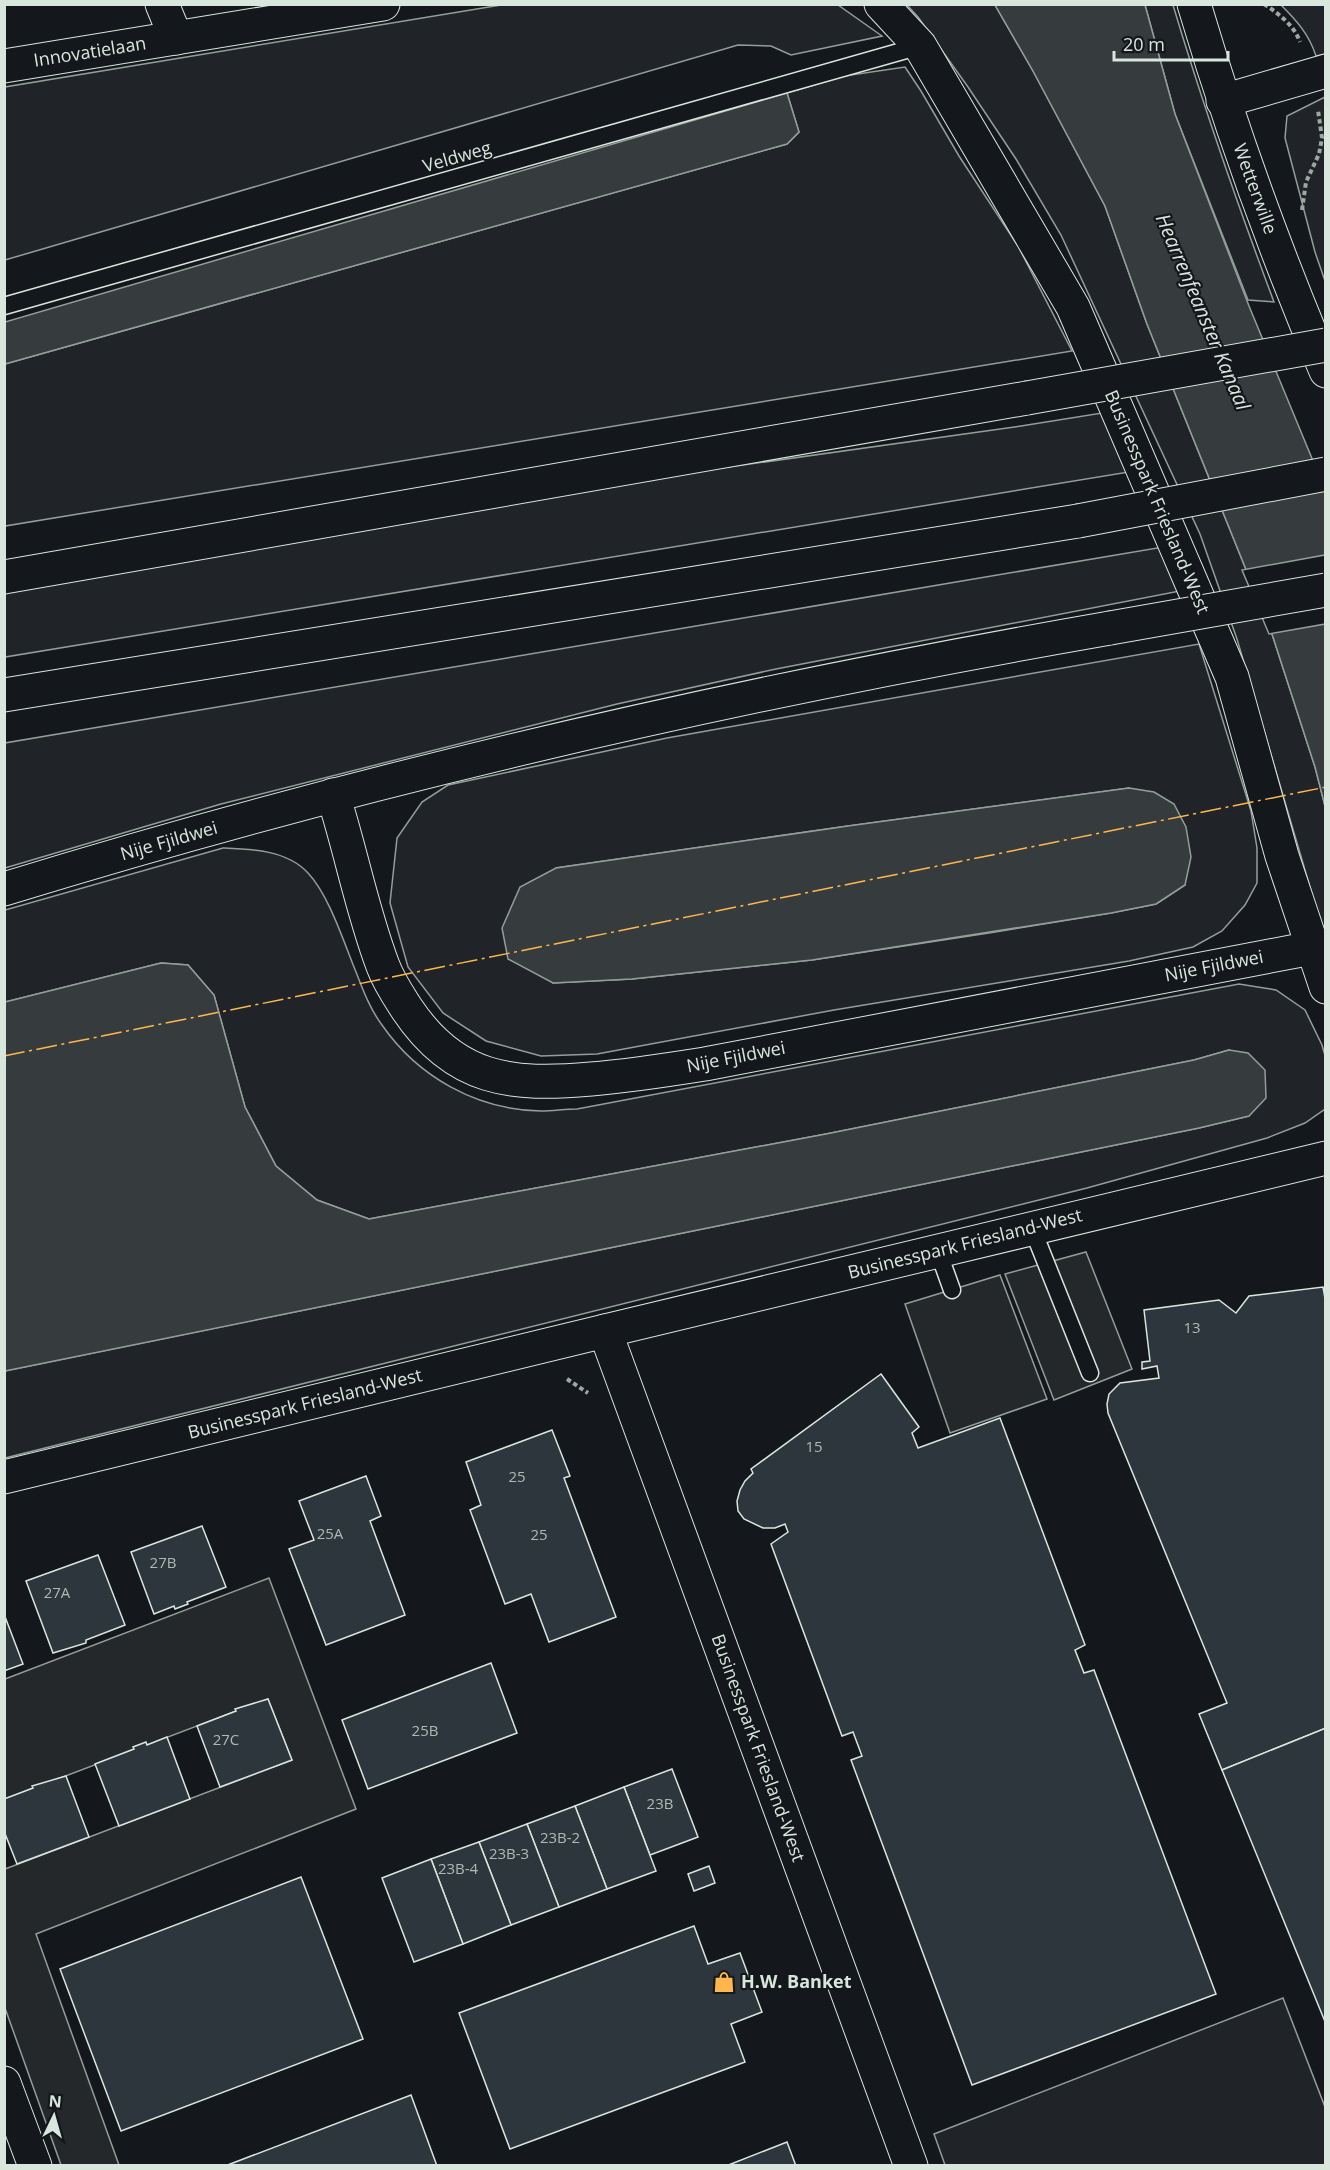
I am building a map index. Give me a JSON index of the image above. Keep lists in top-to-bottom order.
{
  "streets": {
    "main road": [
      "Innovatielaan",
      "Wetterwille",
      "Businesspark Friesland-West",
      "Nije Fjildwei"
    ],
    "lane": ["Veldweg"]
  },
  "crossings": [
    ["Veldweg", "Businesspark Friesland-West"],
    ["Businesspark Friesland-West", "Nije Fjildwei"]
  ],
  "water": ["Hearrenfeanster Kanaal"],
  "places": {
    "shop": ["H.W. Banket"]
  },
  "house_numbers": [
    "13",
    "15",
    "25",
    "25A",
    "25",
    "27B",
    "27A",
    "25B",
    "27C",
    "23B",
    "23B-2",
    "23B-3",
    "23B-4"
  ],
  "scale_bar": "20 m",
  "north": "top"
}
